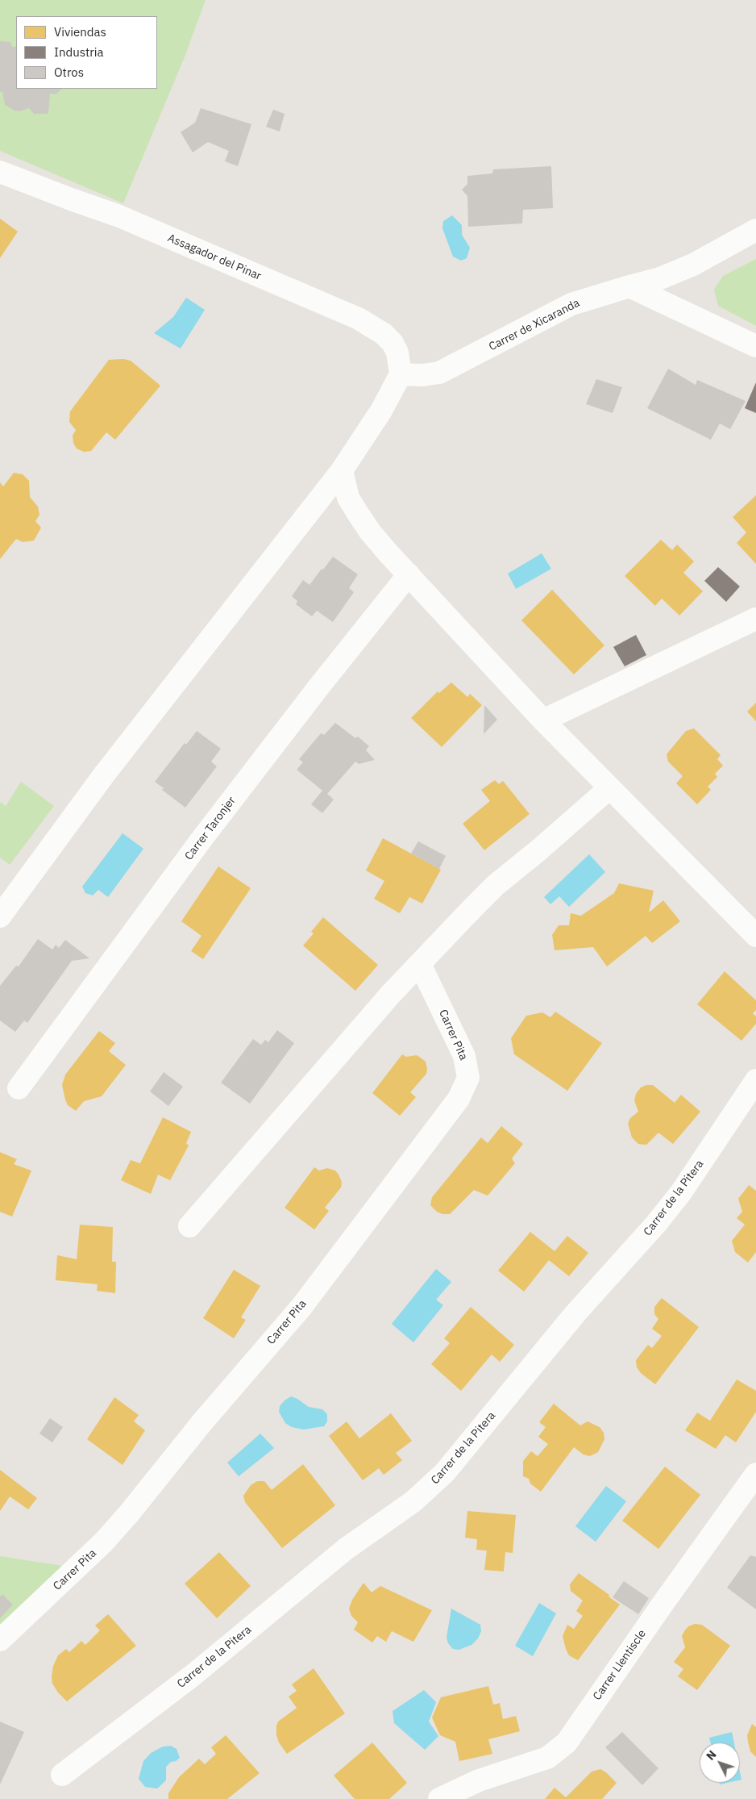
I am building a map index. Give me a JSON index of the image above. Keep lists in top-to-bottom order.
{
  "streets": {
    "street": [
      "Assagador del Pinar",
      "Carrer de Xicaranda",
      "Carrer Taronjer",
      "Carrer Pita",
      "Carrer de la Pitera",
      "Carrer Llentiscle"
    ]
  },
  "crossings": [
    ["Assagador del Pinar", "Carrer de Xicaranda"]
  ],
  "legend": ["Viviendas", "Industria", "Otros"],
  "north": "top left"
}
